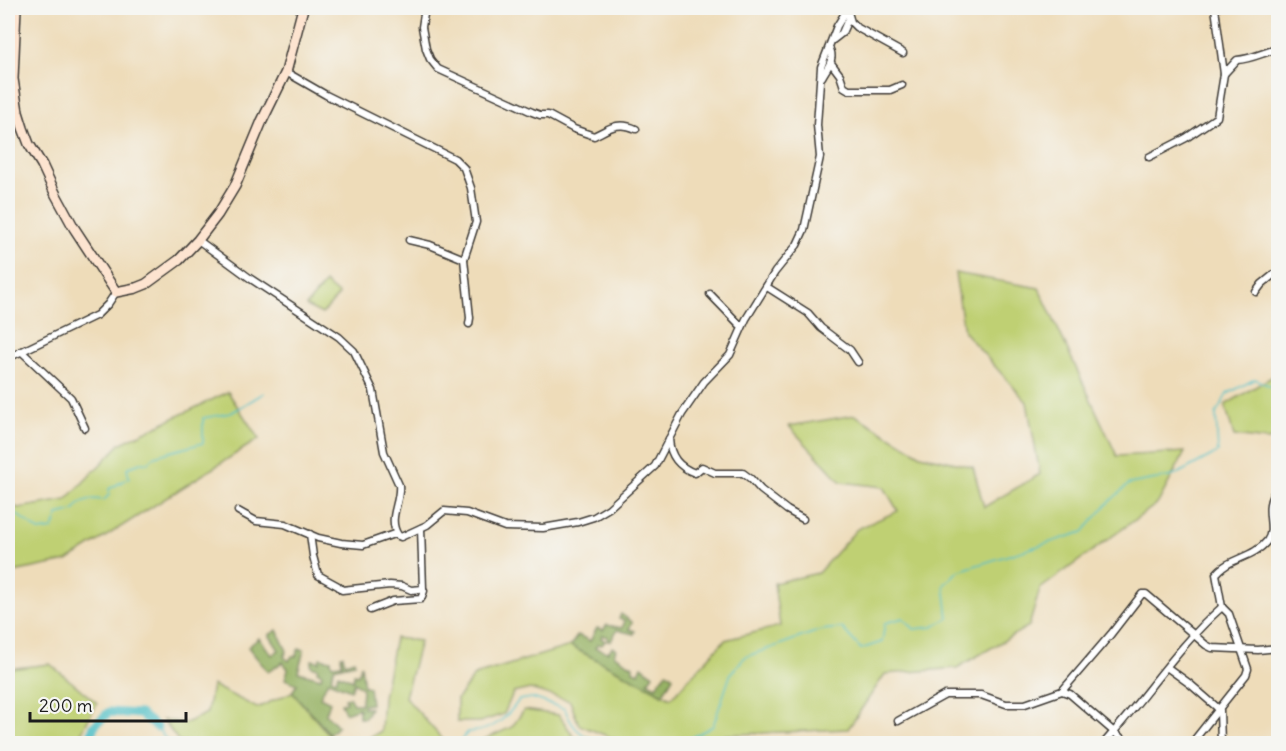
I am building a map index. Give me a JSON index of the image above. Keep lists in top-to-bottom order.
{
  "scale_bar": "200 m"
}
